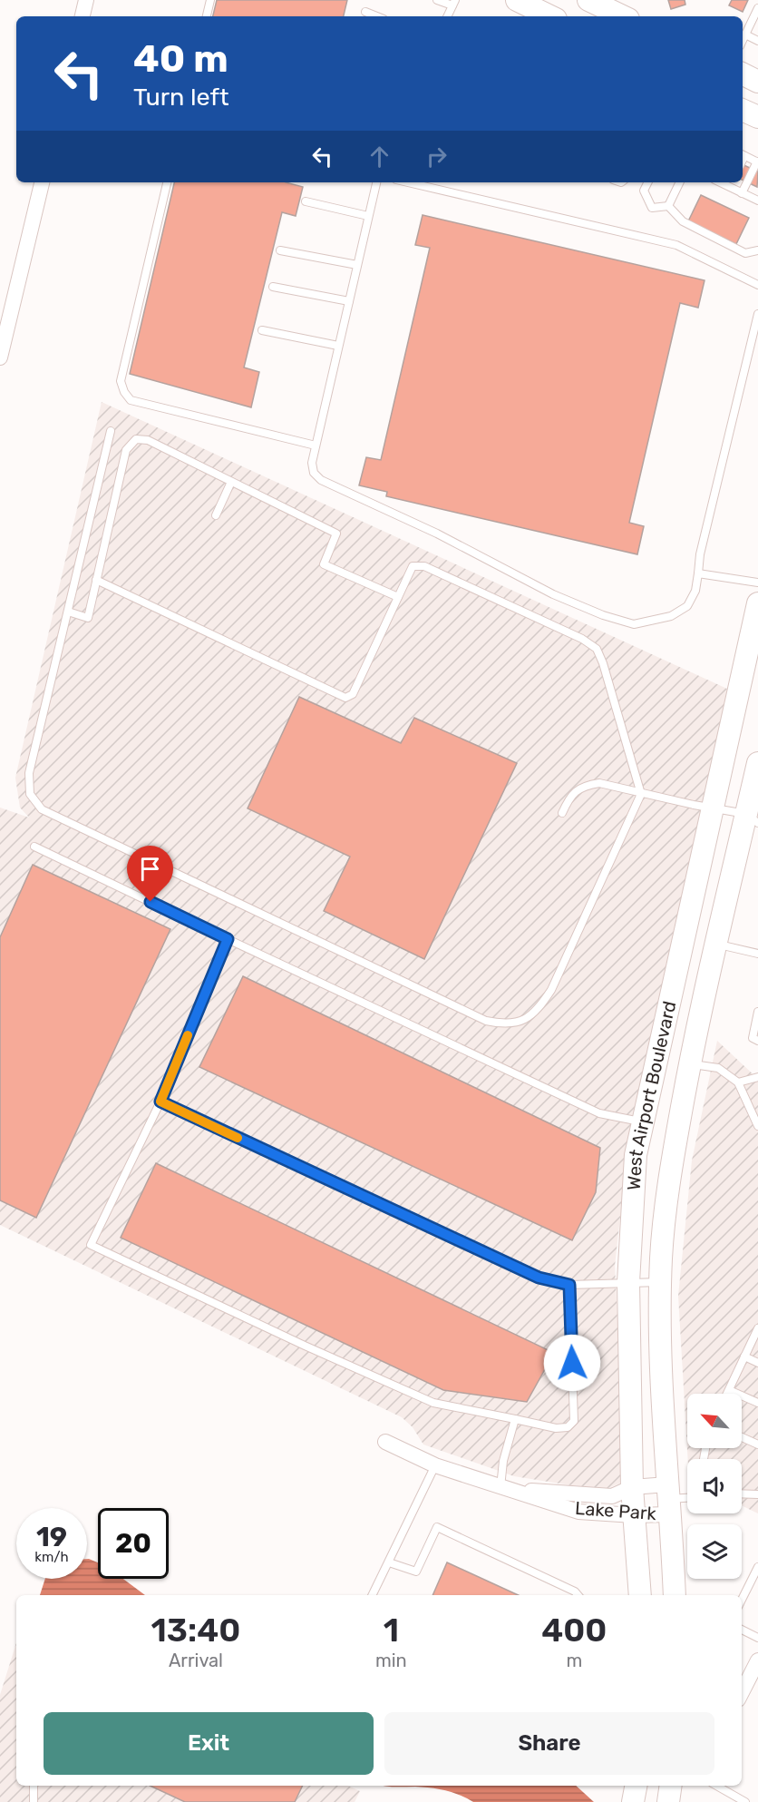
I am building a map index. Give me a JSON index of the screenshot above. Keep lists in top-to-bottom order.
{
  "streets": {
    "main road": ["West Airport Boulevard"],
    "street": ["Lake Park"]
  },
  "crossings": [
    ["West Airport Boulevard", "Lake Park"]
  ],
  "north": "top left",
  "page": {
    "turn": ["40 m", "Turn left"],
    "speed": "19 km/h",
    "limit": "20",
    "eta": [
      "13:40",
      "Arrival",
      "1",
      "min",
      "400",
      "m"
    ],
    "buttons": ["Exit", "Share"]
  }
}
